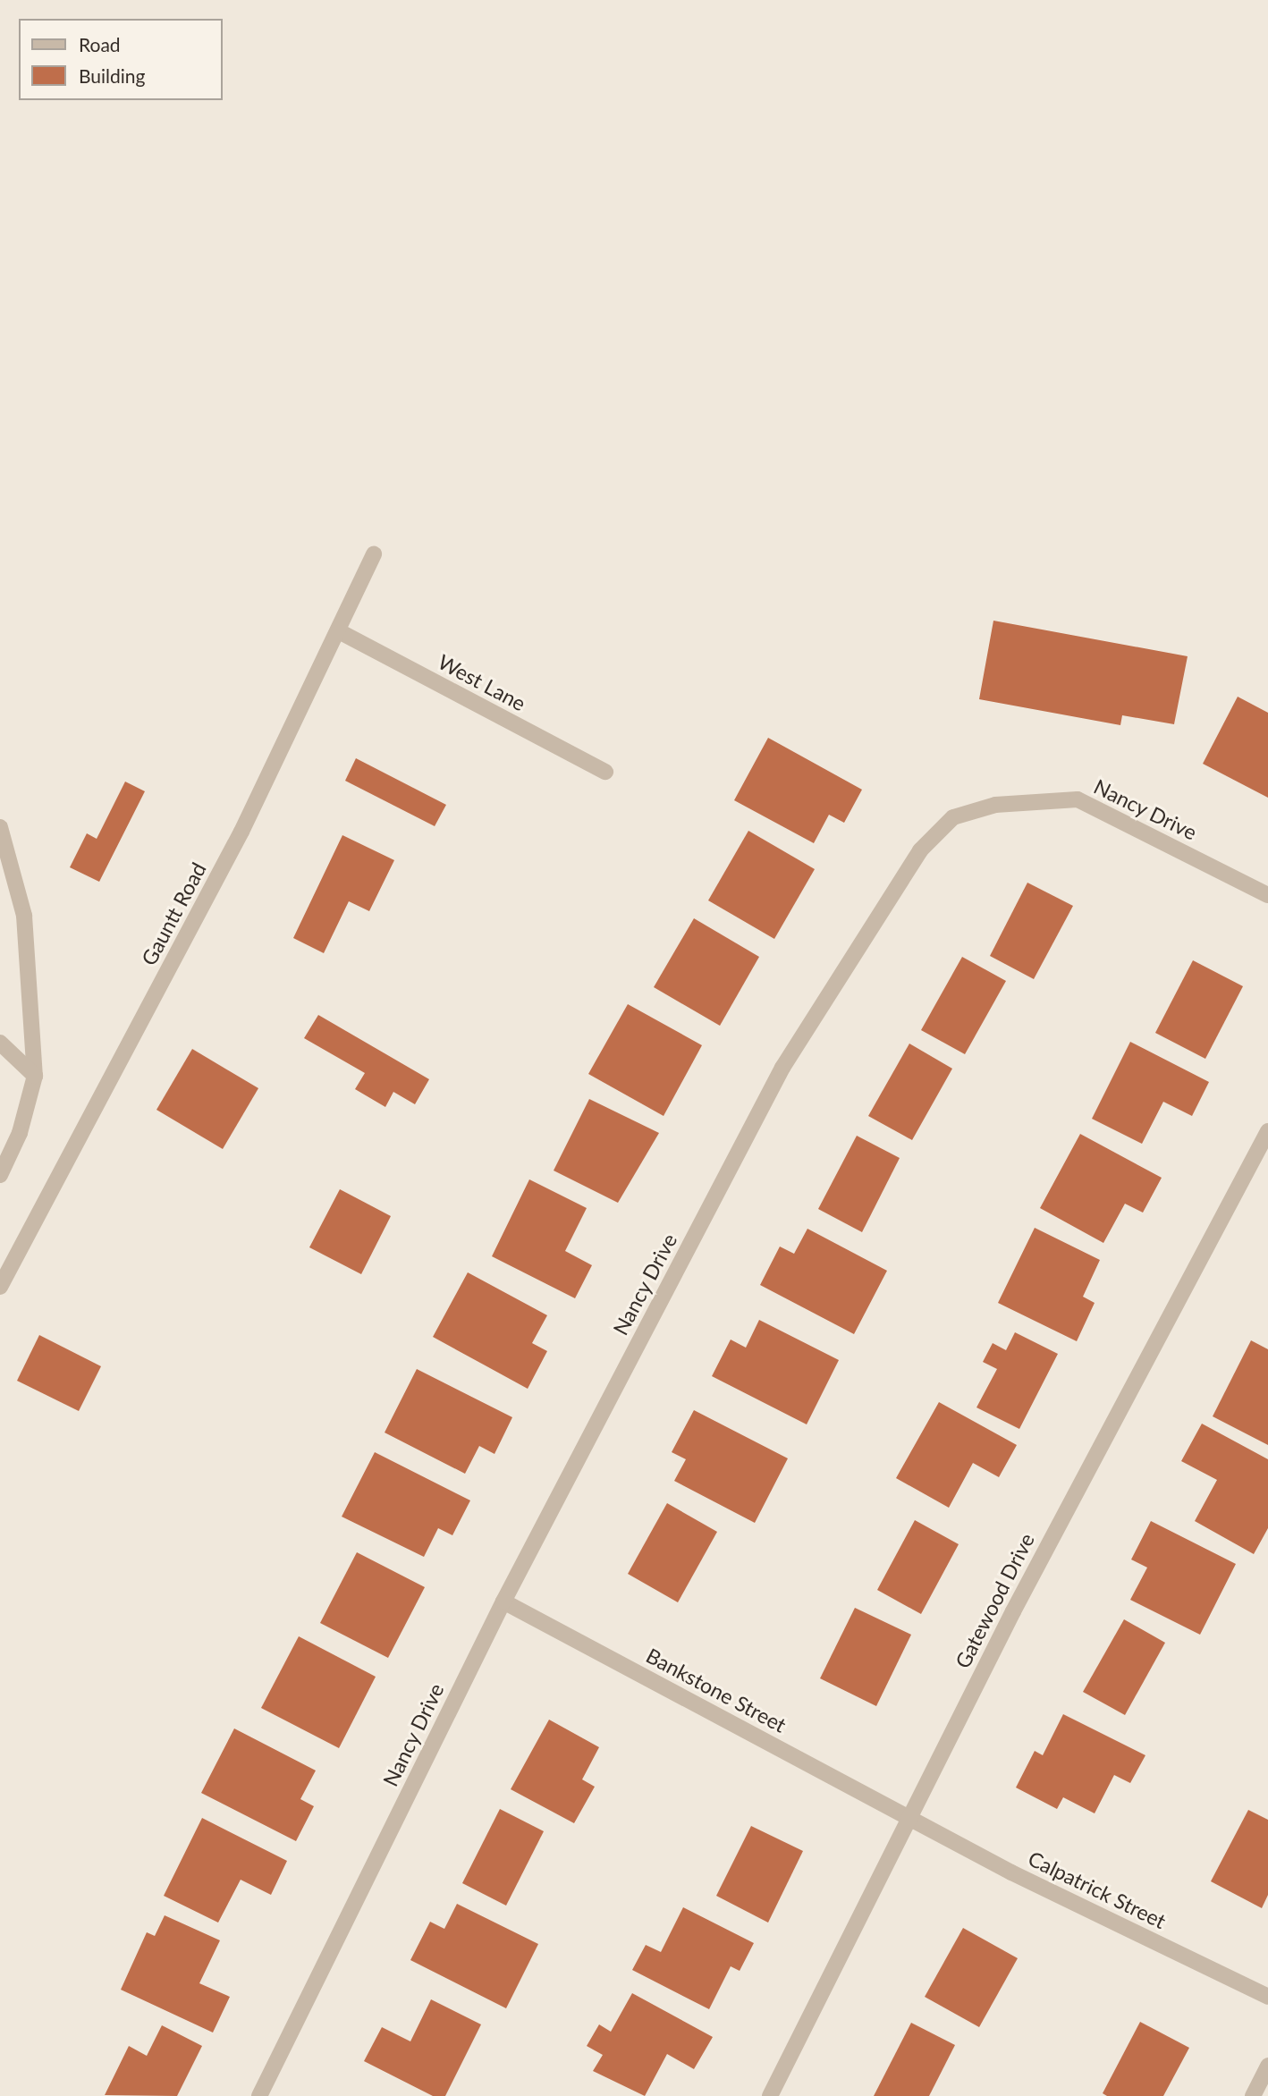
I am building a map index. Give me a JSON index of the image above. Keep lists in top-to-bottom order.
{
  "streets": {
    "street": [
      "West Lane",
      "Nancy Drive",
      "Gauntt Road",
      "Gatewood Drive",
      "Bankstone Street",
      "Calpatrick Street"
    ]
  },
  "crossings": [
    ["West Lane", "Gauntt Road"],
    ["Nancy Drive", "Bankstone Street"],
    ["Gatewood Drive", "Bankstone Street"],
    ["Gatewood Drive", "Calpatrick Street"],
    ["Bankstone Street", "Calpatrick Street"]
  ],
  "legend": ["Road", "Building"]
}
